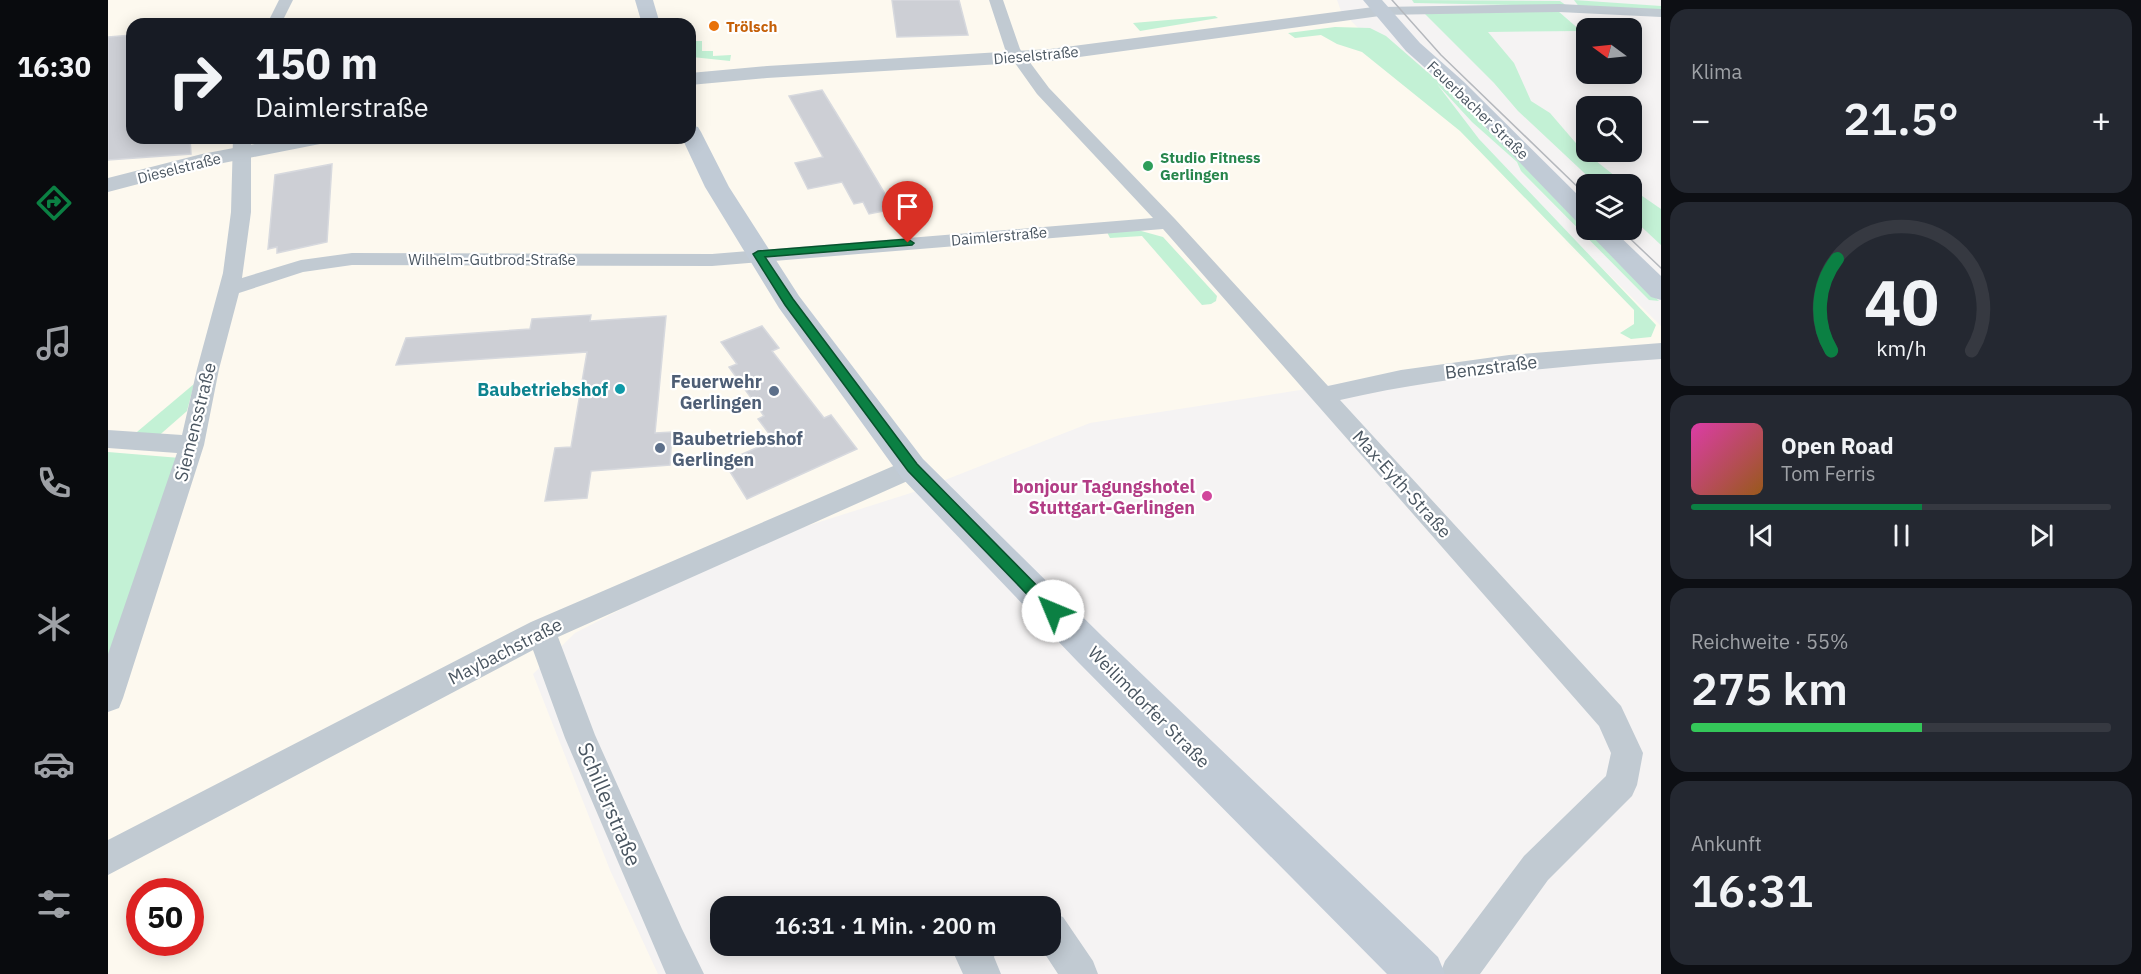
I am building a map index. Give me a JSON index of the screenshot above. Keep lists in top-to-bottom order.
{
  "streets": {
    "main road": ["Feuerbacher Straße", "Weilimdorfer Straße"],
    "street": [
      "Dieselstraße",
      "Daimlerstraße",
      "Wilhelm-Gutbrod-Straße",
      "Benzstraße",
      "Siemensstraße",
      "Max-Eyth-Straße",
      "Maybachstraße",
      "Schillerstraße"
    ]
  },
  "crossings": [
    ["Dieselstraße", "Feuerbacher Straße"],
    ["Dieselstraße", "Siemensstraße"],
    ["Dieselstraße", "Max-Eyth-Straße"],
    ["Daimlerstraße", "Wilhelm-Gutbrod-Straße"],
    ["Daimlerstraße", "Max-Eyth-Straße"],
    ["Daimlerstraße", "Weilimdorfer Straße"],
    ["Wilhelm-Gutbrod-Straße", "Siemensstraße"],
    ["Wilhelm-Gutbrod-Straße", "Weilimdorfer Straße"],
    ["Benzstraße", "Max-Eyth-Straße"],
    ["Maybachstraße", "Weilimdorfer Straße"],
    ["Maybachstraße", "Schillerstraße"]
  ],
  "places": [
    "Trölsch",
    "Studio Fitness Gerlingen",
    "Baubetriebshof",
    "Feuerwehr Gerlingen",
    "Baubetriebshof Gerlingen",
    "bonjour Tagungshotel Stuttgart-Gerlingen"
  ],
  "north": "left",
  "page": {
    "tabs": "16:30",
    "tile": [
      "Klima",
      ["Reichweite · 55%", "275 km"],
      ["Ankunft", "16:31"]
    ],
    "turn": ["150 m", "Daimlerstraße"],
    "heat": ["−", "21.5°", "+"],
    "song": ["Open Road", "Tom Ferris"],
    "limit": "50",
    "trip": "16:31 · 1 Min. · 200 m",
    "gauge": ["40", "km/h"]
  }
}
